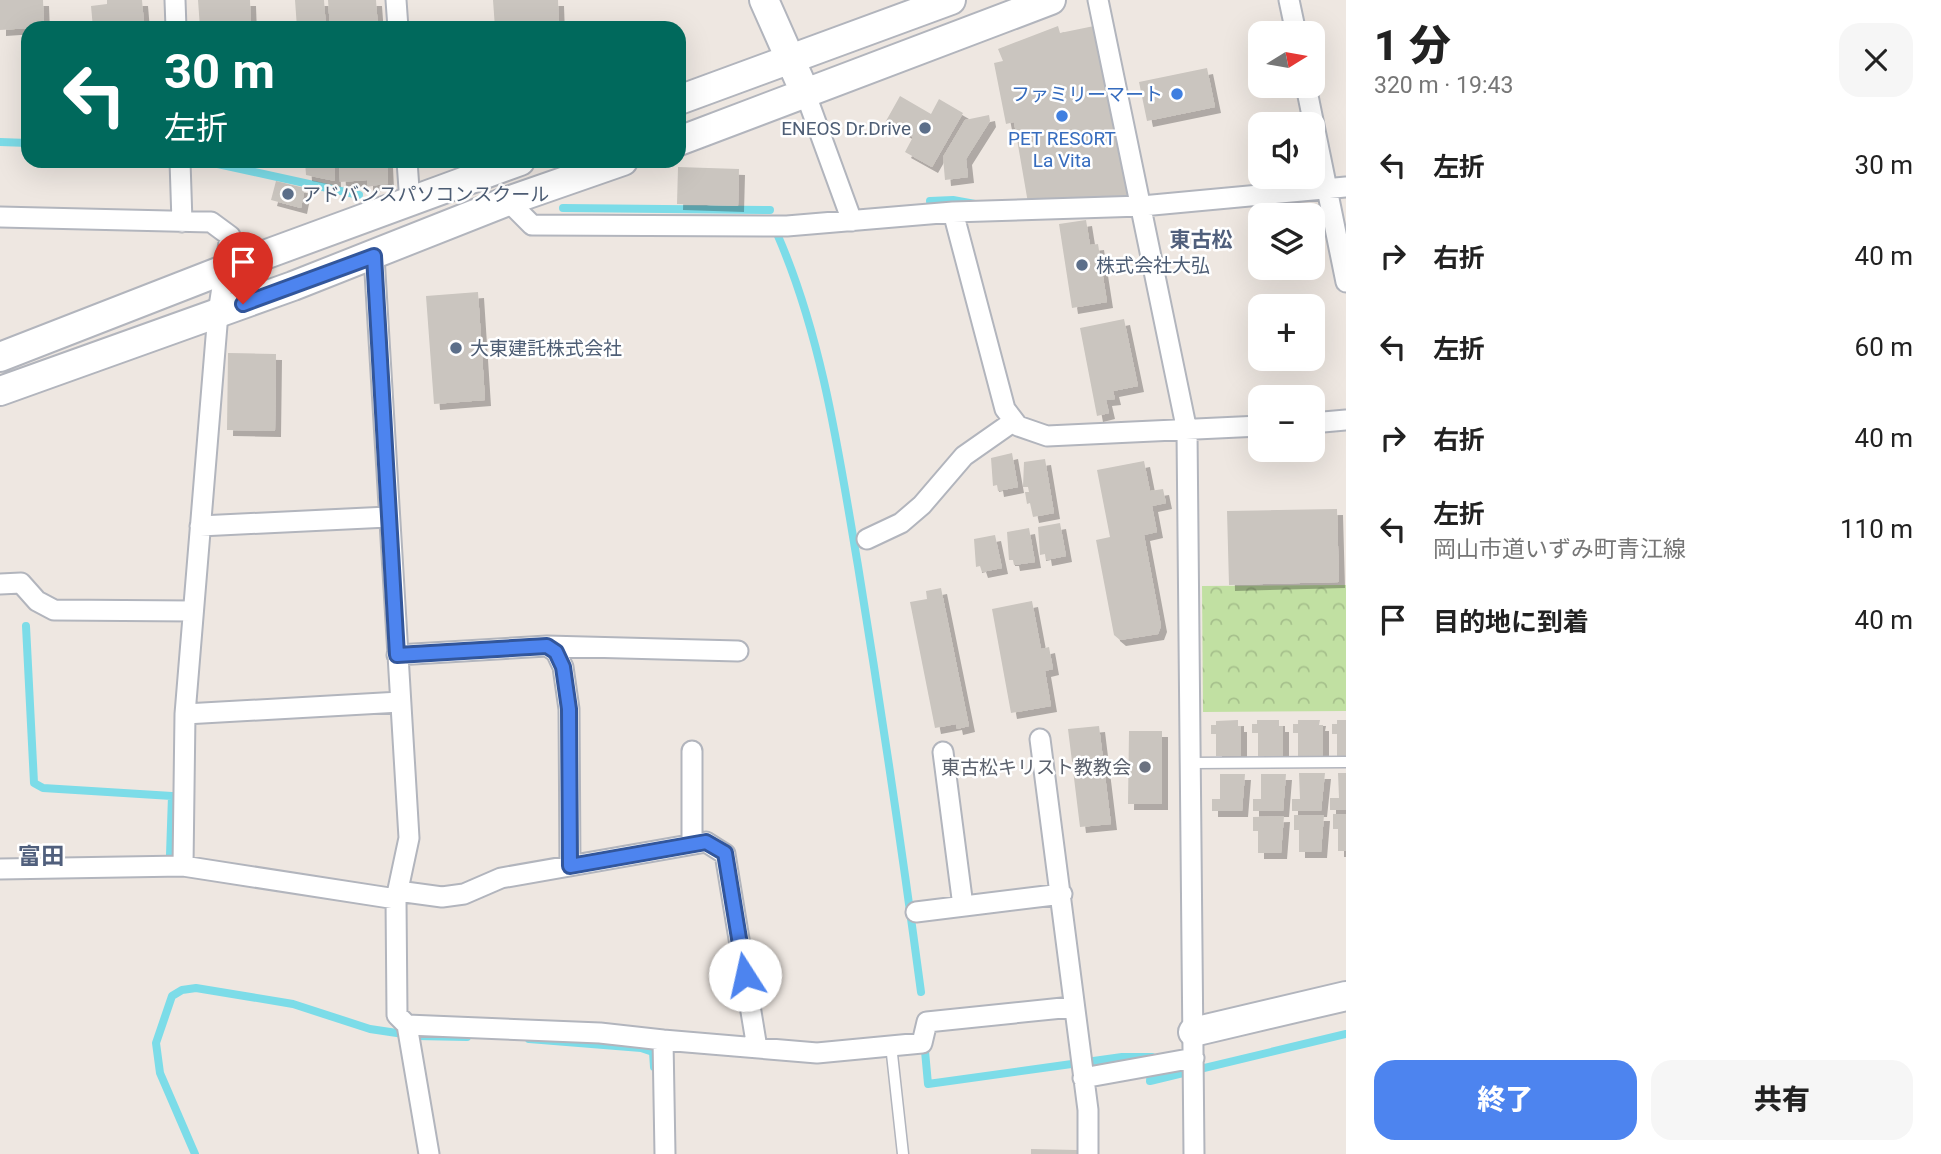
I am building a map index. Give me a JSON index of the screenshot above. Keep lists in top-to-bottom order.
{
  "districts": ["東古松", "富田"],
  "places": [
    "ファミリーマート",
    "PET RESORT La Vita",
    "ENEOS Dr.Drive",
    "アドバンスパソコンスクール",
    "株式会社大弘",
    "大東建託株式会社",
    "東古松キリスト教教会"
  ],
  "north": "right",
  "page": {
    "heading": ["1 分", "320 m · 19:43"],
    "map_buttons": ["+", "−"],
    "turn": ["30 m", "左折"],
    "list": [
      {
        "name": "左折",
        "value": "30 m"
      },
      {
        "name": "右折",
        "value": "40 m"
      },
      {
        "name": "左折",
        "value": "60 m"
      },
      {
        "name": "右折",
        "value": "40 m"
      },
      {
        "name": "左折",
        "note": "岡山市道いずみ町青江線",
        "value": "110 m"
      },
      {
        "name": "目的地に到着",
        "value": "40 m"
      }
    ],
    "buttons": ["終了", "共有"]
  }
}
